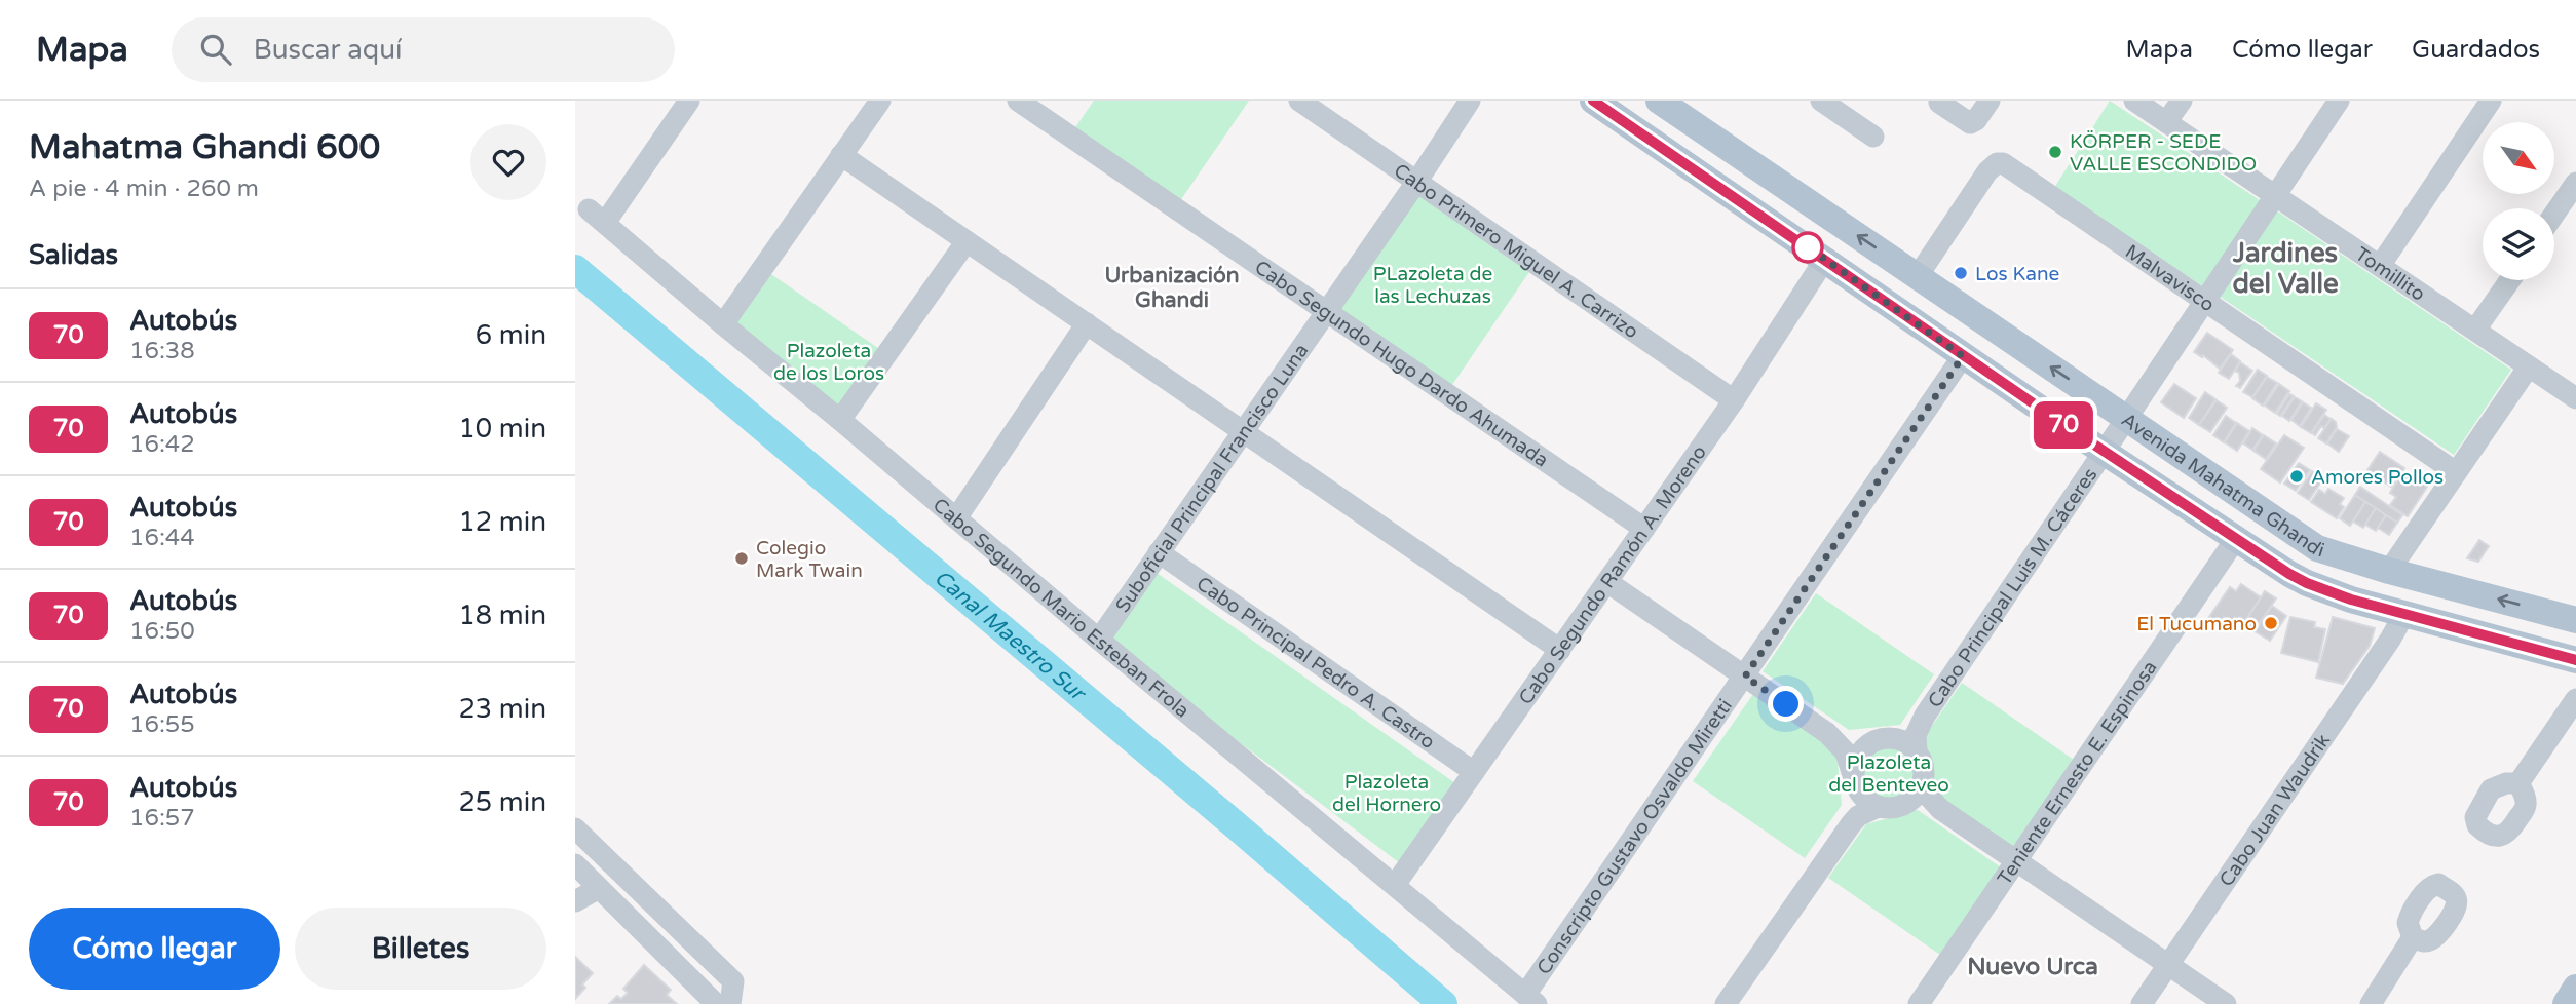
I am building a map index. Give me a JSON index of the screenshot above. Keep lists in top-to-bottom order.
{
  "streets": {
    "main road": ["Avenida Mahatma Ghandi"],
    "street": [
      "Cabo Primero Miguel A. Carrizo",
      "Tomillito",
      "Malvavisco",
      "Cabo Segundo Hugo Dardo Ahumada",
      "Suboficial Principal Francisco Luna",
      "Cabo Segundo Ramón A. Moreno",
      "Cabo Principal Luis M. Cáceres",
      "Cabo Segundo Mario Esteban Frola",
      "Cabo Principal Pedro A. Castro",
      "Teniente Ernesto E. Espinosa",
      "Cabo Juan Waudrik",
      "Conscripto Gustavo Osvaldo Miretti"
    ]
  },
  "crossings": [
    ["Cabo Primero Miguel A. Carrizo", "Suboficial Principal Francisco Luna"],
    ["Cabo Primero Miguel A. Carrizo", "Cabo Segundo Ramón A. Moreno"],
    ["Tomillito", "Cabo Principal Luis M. Cáceres"],
    ["Malvavisco", "Avenida Mahatma Ghandi"],
    ["Malvavisco", "Cabo Principal Luis M. Cáceres"],
    ["Cabo Segundo Hugo Dardo Ahumada", "Suboficial Principal Francisco Luna"],
    ["Cabo Segundo Hugo Dardo Ahumada", "Cabo Segundo Ramón A. Moreno"],
    ["Suboficial Principal Francisco Luna", "Cabo Segundo Mario Esteban Frola"],
    ["Suboficial Principal Francisco Luna", "Cabo Principal Pedro A. Castro"],
    ["Avenida Mahatma Ghandi", "Cabo Segundo Ramón A. Moreno"],
    ["Avenida Mahatma Ghandi", "Cabo Principal Luis M. Cáceres"],
    ["Avenida Mahatma Ghandi", "Teniente Ernesto E. Espinosa"],
    ["Avenida Mahatma Ghandi", "Cabo Juan Waudrik"],
    ["Avenida Mahatma Ghandi", "Conscripto Gustavo Osvaldo Miretti"],
    ["Cabo Segundo Ramón A. Moreno", "Cabo Segundo Mario Esteban Frola"],
    ["Cabo Segundo Ramón A. Moreno", "Cabo Principal Pedro A. Castro"],
    ["Cabo Segundo Mario Esteban Frola", "Conscripto Gustavo Osvaldo Miretti"]
  ],
  "districts": ["Jardines del Valle", "Urbanización Ghandi", "Nuevo Urca"],
  "water": ["Canal Maestro Sur"],
  "parks": [
    "PLazoleta de las Lechuzas",
    "Plazoleta de los Loros",
    "Plazoleta del Benteveo",
    "Plazoleta del Hornero"
  ],
  "places": [
    "KÖRPER - SEDE VALLE ESCONDIDO",
    "Los Kane",
    "Amores Pollos",
    "Colegio Mark Twain",
    "El Tucumano"
  ],
  "lines": ["bus line 70"],
  "north": "bottom right",
  "page": {
    "header": "Mapa",
    "search": "Buscar aquí",
    "nav": ["Mapa", "Cómo llegar", "Guardados"],
    "heading": [
      ["Mahatma Ghandi 600", "A pie · 4 min · 260 m"],
      "Salidas"
    ],
    "on_map": "70",
    "list": [
      {
        "mark": "70",
        "name": "Autobús",
        "note": "16:38",
        "value": "6 min"
      },
      {
        "mark": "70",
        "name": "Autobús",
        "note": "16:42",
        "value": "10 min"
      },
      {
        "mark": "70",
        "name": "Autobús",
        "note": "16:44",
        "value": "12 min"
      },
      {
        "mark": "70",
        "name": "Autobús",
        "note": "16:50",
        "value": "18 min"
      },
      {
        "mark": "70",
        "name": "Autobús",
        "note": "16:55",
        "value": "23 min"
      },
      {
        "mark": "70",
        "name": "Autobús",
        "note": "16:57",
        "value": "25 min"
      }
    ],
    "buttons": ["Cómo llegar", "Billetes"]
  }
}
